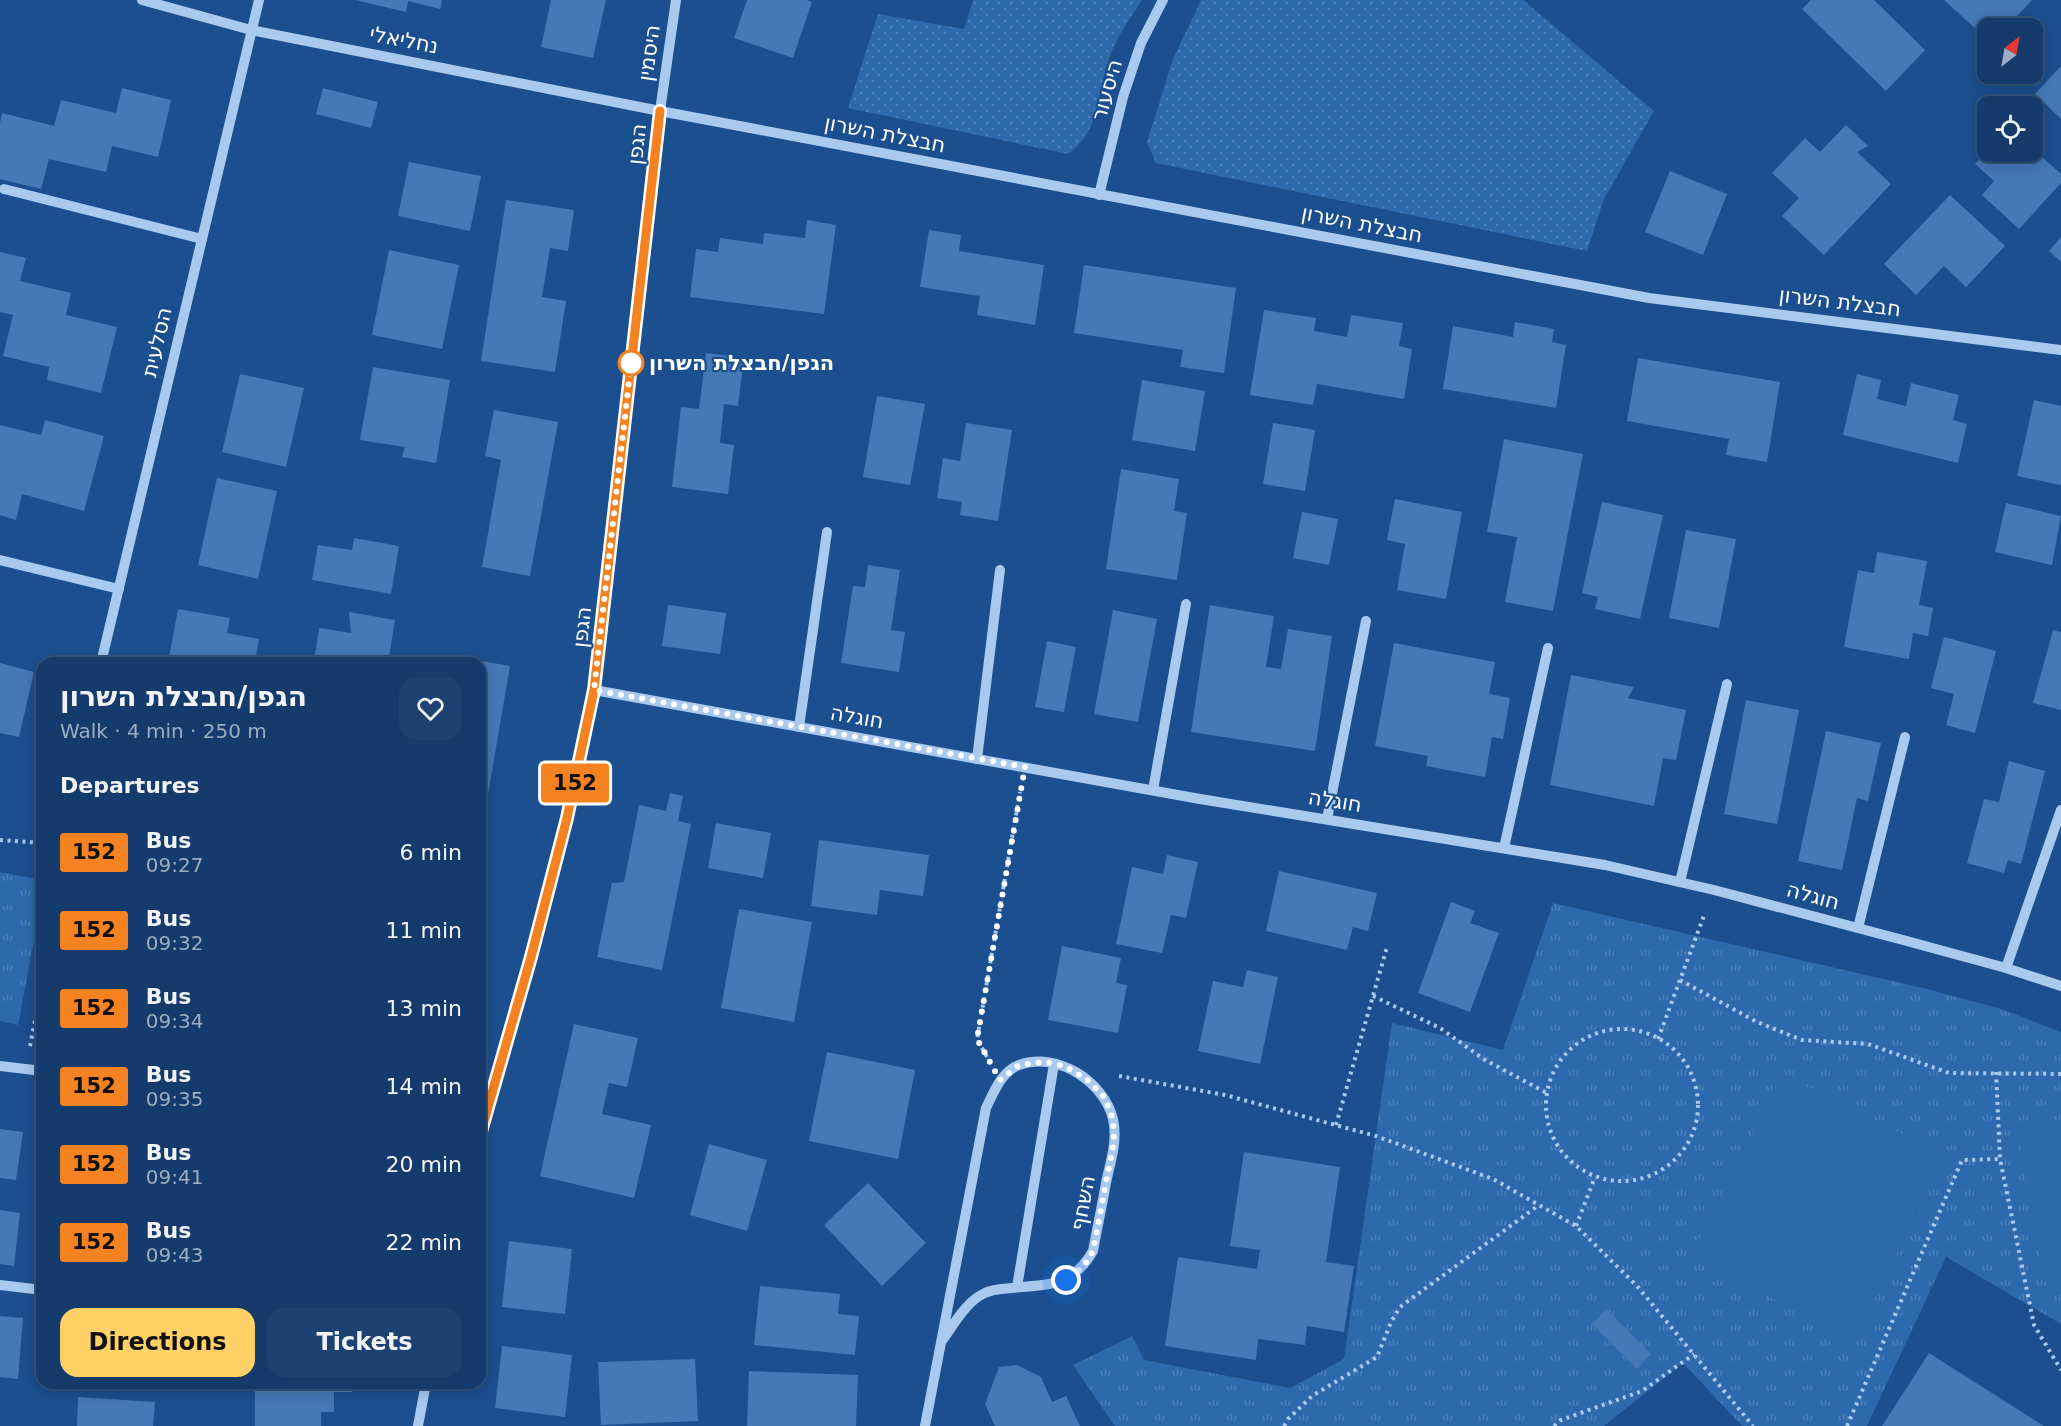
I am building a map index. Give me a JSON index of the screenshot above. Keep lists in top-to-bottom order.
{
  "streets": {
    "street": [
      "נחליאלי",
      "היסמין",
      "היסעור",
      "חבצלת השרון",
      "הגפן",
      "הסלעית",
      "חוגלה",
      "השחף"
    ]
  },
  "crossings": [
    ["נחליאלי", "היסמין"],
    ["נחליאלי", "חבצלת השרון"],
    ["נחליאלי", "הגפן"],
    ["נחליאלי", "הסלעית"],
    ["היסמין", "חבצלת השרון"],
    ["היסמין", "הגפן"],
    ["היסעור", "חבצלת השרון"],
    ["חבצלת השרון", "הגפן"],
    ["הגפן", "חוגלה"]
  ],
  "places": ["הגפן/חבצלת השרון"],
  "lines": ["bus line 152"],
  "north": "top right",
  "page": {
    "on_map": "152",
    "heading": [
      ["הגפן/חבצלת השרון", "Walk · 4 min · 250 m"],
      "Departures"
    ],
    "list": [
      {
        "mark": "152",
        "name": "Bus",
        "note": "09:27",
        "value": "6 min"
      },
      {
        "mark": "152",
        "name": "Bus",
        "note": "09:32",
        "value": "11 min"
      },
      {
        "mark": "152",
        "name": "Bus",
        "note": "09:34",
        "value": "13 min"
      },
      {
        "mark": "152",
        "name": "Bus",
        "note": "09:35",
        "value": "14 min"
      },
      {
        "mark": "152",
        "name": "Bus",
        "note": "09:41",
        "value": "20 min"
      },
      {
        "mark": "152",
        "name": "Bus",
        "note": "09:43",
        "value": "22 min"
      }
    ],
    "buttons": ["Directions", "Tickets"]
  }
}
